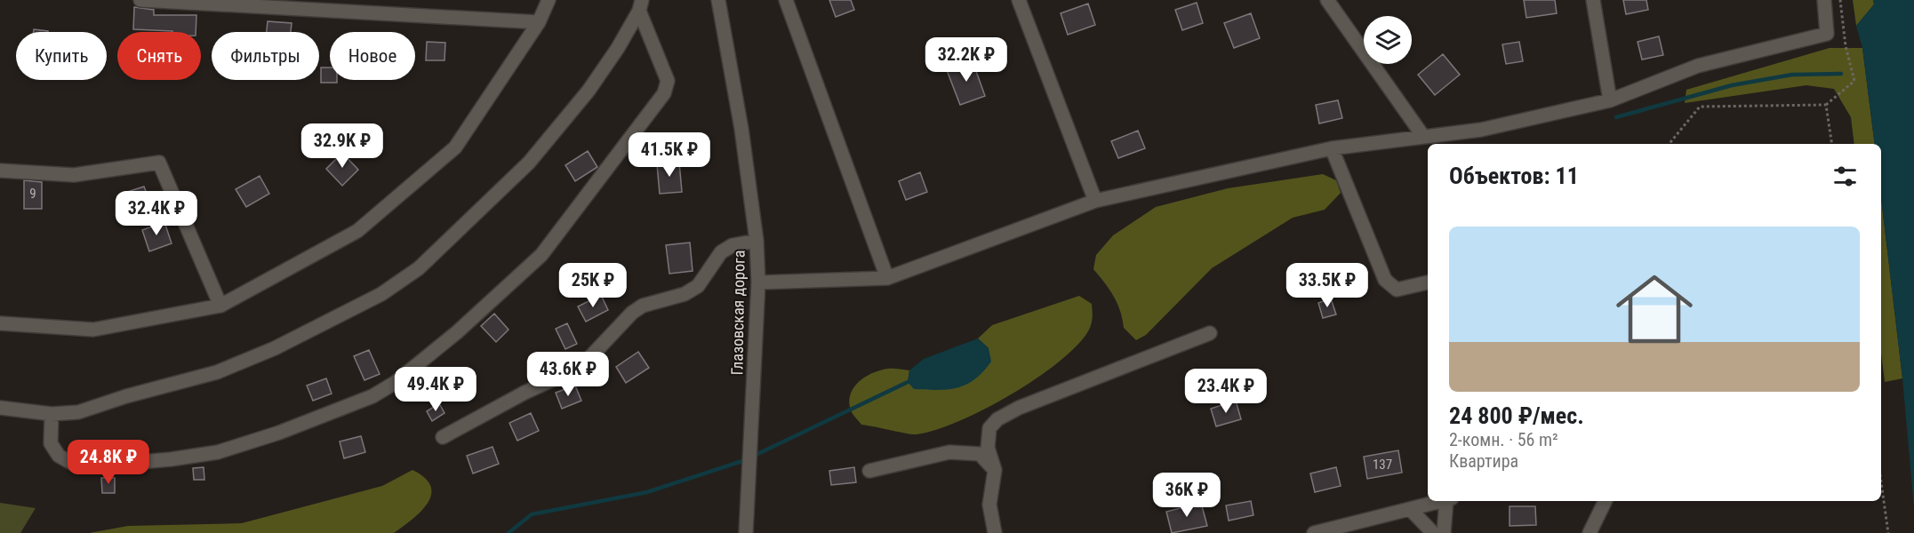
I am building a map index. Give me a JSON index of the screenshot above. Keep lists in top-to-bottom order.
{
  "streets": {
    "street": ["Глазовская дорога"]
  },
  "house_numbers": ["9", "137"],
  "page": {
    "chip": [
      "Купить",
      "Снять",
      "Фильтры",
      "Новое"
    ],
    "price": [
      "32.2K ₽",
      "32.9K ₽",
      "41.5K ₽",
      "32.4K ₽",
      "25K ₽",
      "33.5K ₽",
      "43.6K ₽",
      "49.4K ₽",
      "23.4K ₽",
      "24.8K ₽",
      "36K ₽"
    ],
    "heading": "Объектов: 11",
    "list": [
      {
        "name": "24 800 ₽/мес.",
        "note": "2-комн. · 56 m² · Квартира"
      }
    ]
  }
}
